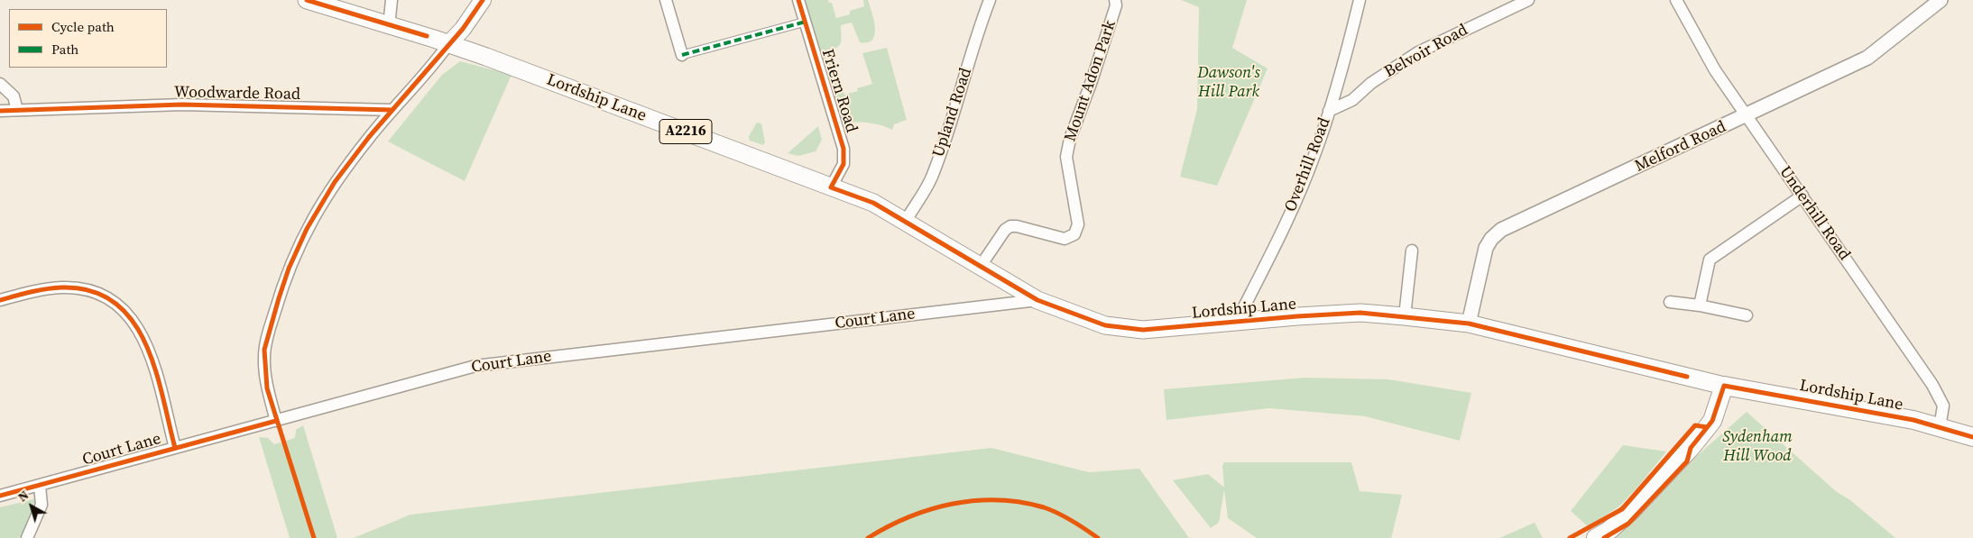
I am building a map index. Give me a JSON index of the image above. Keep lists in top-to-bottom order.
{
  "streets": {
    "highway": ["Lordship Lane"],
    "main road": ["A2216"],
    "street": [
      "Belvoir Road",
      "Mount Adon Park",
      "Friern Road",
      "Woodwarde Road",
      "Upland Road",
      "Melford Road",
      "Overhill Road",
      "Underhill Road",
      "Court Lane"
    ]
  },
  "crossings": [
    ["Belvoir Road", "Overhill Road"],
    ["Mount Adon Park", "Lordship Lane"],
    ["Friern Road", "Lordship Lane"],
    ["Lordship Lane", "Upland Road"],
    ["Lordship Lane", "Melford Road"],
    ["Lordship Lane", "Overhill Road"],
    ["Lordship Lane", "Underhill Road"],
    ["Lordship Lane", "Court Lane"],
    ["Melford Road", "Underhill Road"]
  ],
  "parks": ["Dawson's Hill Park", "Sydenham Hill Wood"],
  "legend": ["Cycle path", "Path"],
  "north": "top left"
}
